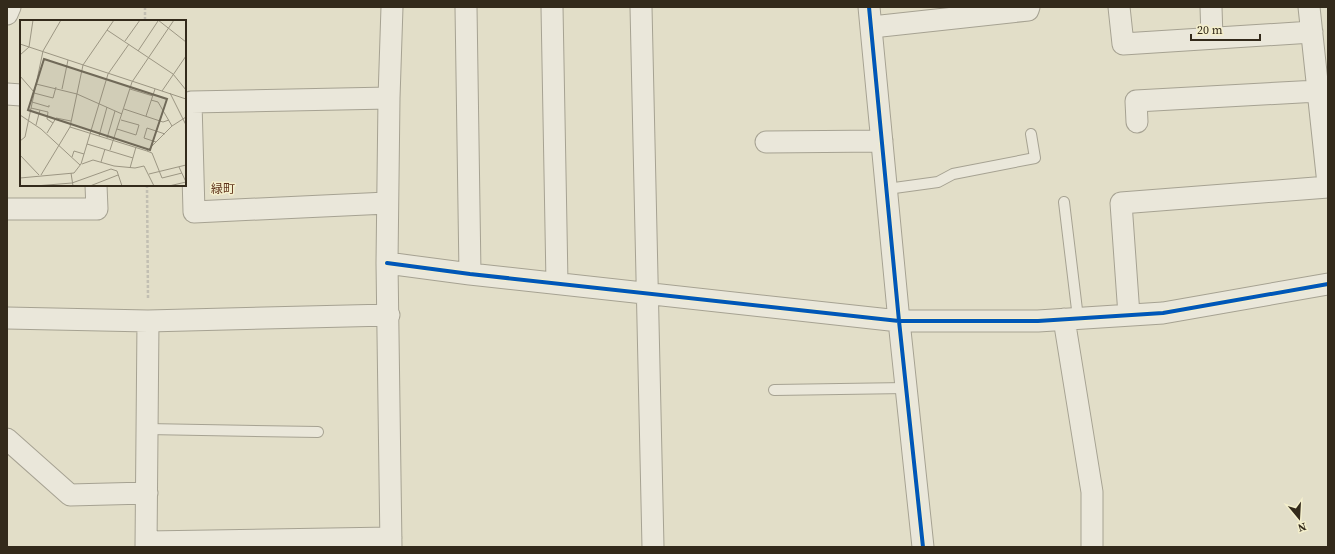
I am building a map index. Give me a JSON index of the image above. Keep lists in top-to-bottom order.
{
  "districts": ["緑町"],
  "scale_bar": "20 m",
  "north": "bottom"
}
